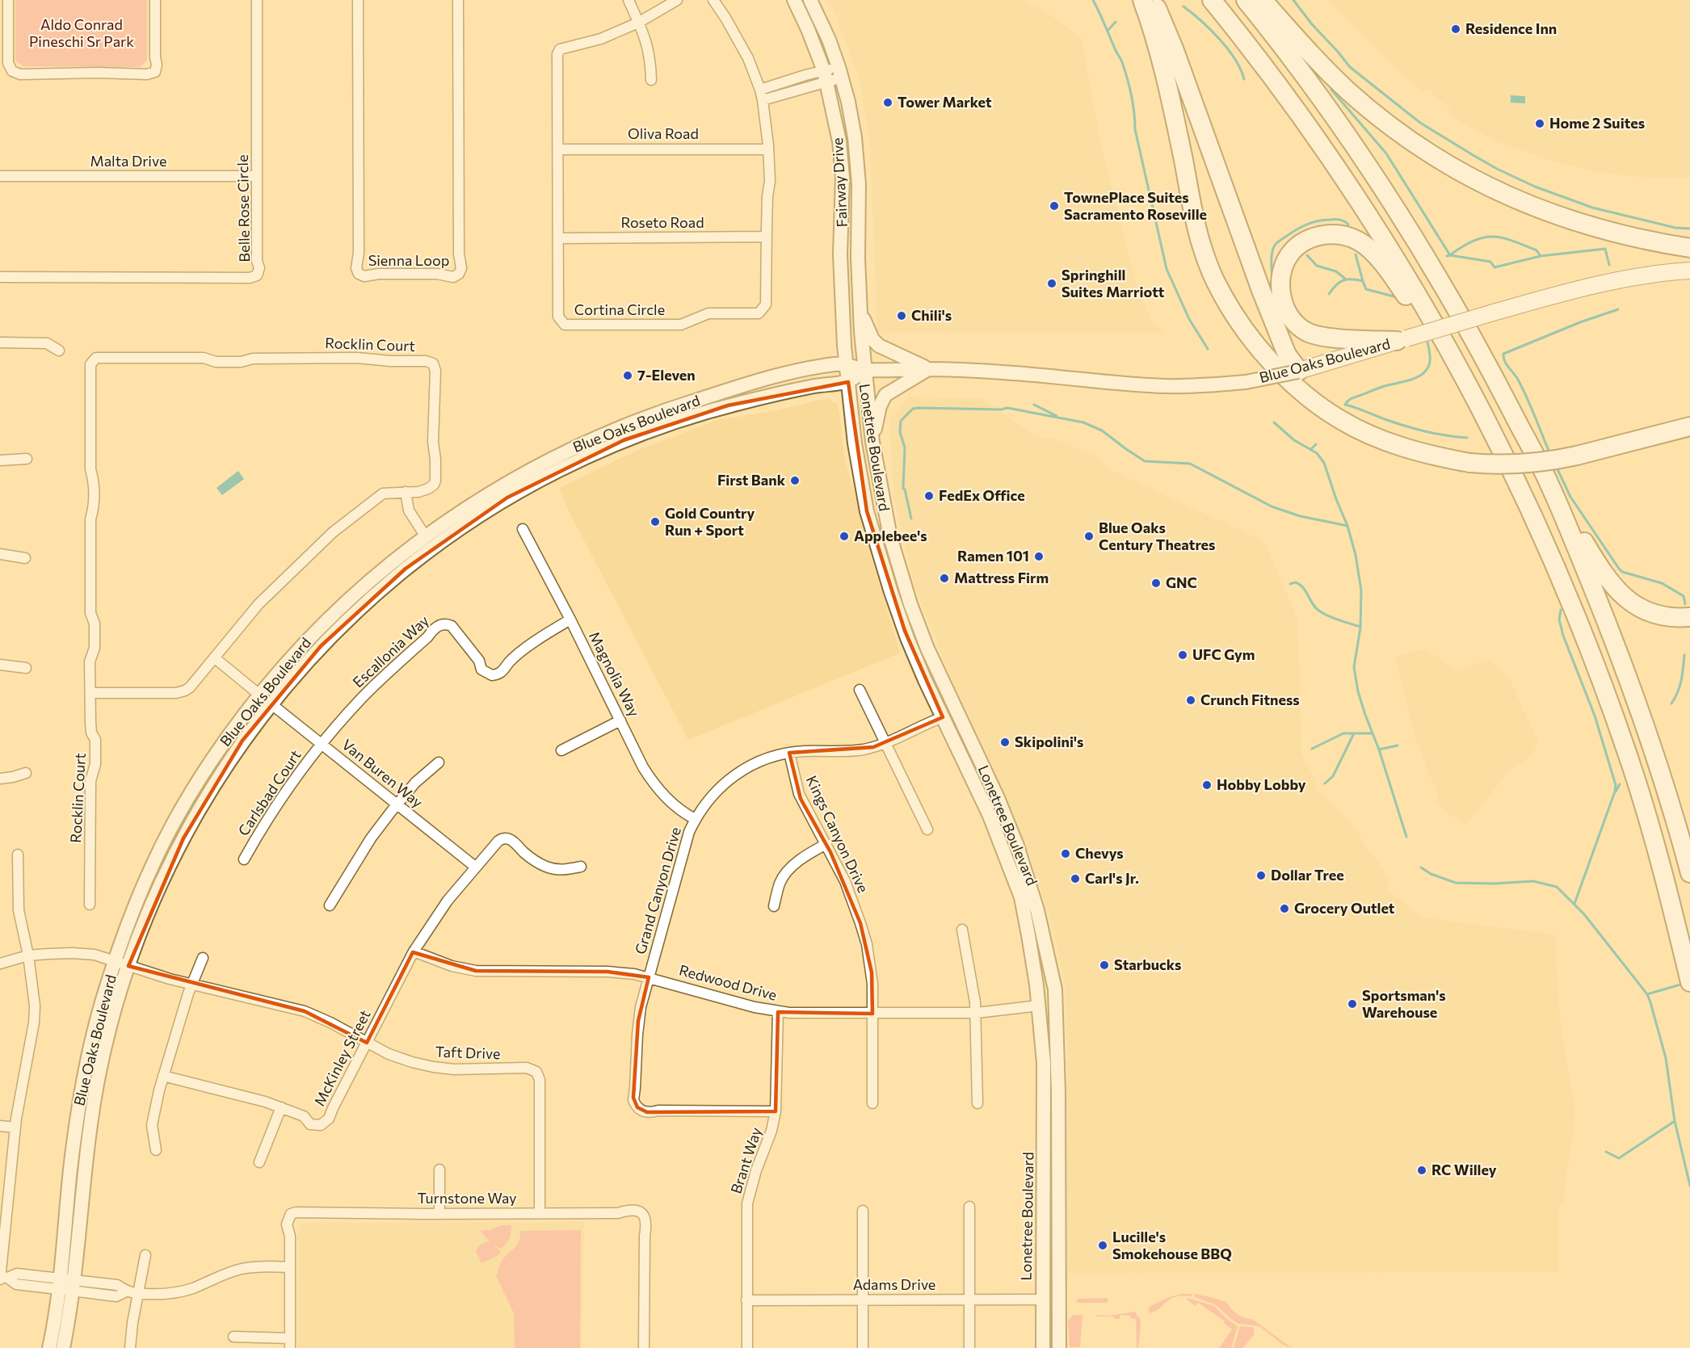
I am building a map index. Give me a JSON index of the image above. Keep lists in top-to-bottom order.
{
  "streets": {
    "main road": ["Fairway Drive", "Blue Oaks Boulevard", "Lonetree Boulevard"],
    "street": [
      "Oliva Road",
      "Malta Drive",
      "Belle Rose Circle",
      "Roseto Road",
      "Sienna Loop",
      "Cortina Circle",
      "Rocklin Court",
      "Escallonia Way",
      "Magnolia Way",
      "Van Buren Way",
      "Carlsbad Court",
      "Kings Canyon Drive",
      "Grand Canyon Drive",
      "Redwood Drive",
      "Taft Drive",
      "McKinley Street",
      "Brant Way",
      "Turnstone Way",
      "Adams Drive"
    ]
  },
  "crossings": [
    ["Oliva Road", "Cortina Circle"],
    ["Malta Drive", "Belle Rose Circle"],
    ["Fairway Drive", "Blue Oaks Boulevard"],
    ["Fairway Drive", "Lonetree Boulevard"],
    ["Roseto Road", "Cortina Circle"],
    ["Blue Oaks Boulevard", "Lonetree Boulevard"],
    ["Blue Oaks Boulevard", "Van Buren Way"],
    ["Blue Oaks Boulevard", "Taft Drive"],
    ["Lonetree Boulevard", "Grand Canyon Drive"],
    ["Lonetree Boulevard", "Redwood Drive"],
    ["Lonetree Boulevard", "Adams Drive"],
    ["Escallonia Way", "Magnolia Way"],
    ["Escallonia Way", "Van Buren Way"],
    ["Escallonia Way", "Carlsbad Court"],
    ["Magnolia Way", "Grand Canyon Drive"],
    ["Van Buren Way", "Carlsbad Court"],
    ["Van Buren Way", "McKinley Street"],
    ["Kings Canyon Drive", "Grand Canyon Drive"],
    ["Kings Canyon Drive", "Redwood Drive"],
    ["Grand Canyon Drive", "Redwood Drive"],
    ["Grand Canyon Drive", "Brant Way"],
    ["Redwood Drive", "McKinley Street"],
    ["Redwood Drive", "Brant Way"],
    ["Taft Drive", "McKinley Street"],
    ["Taft Drive", "Turnstone Way"],
    ["Brant Way", "Adams Drive"]
  ],
  "parks": ["Aldo Conrad Pineschi Sr Park"],
  "places": [
    "Residence Inn",
    "Tower Market",
    "Home 2 Suites",
    "TownePlace Suites Sacramento Roseville",
    "Springhill Suites Marriott",
    "Chili's",
    "7-Eleven",
    "First Bank",
    "FedEx Office",
    "Gold Country Run + Sport",
    "Applebee's",
    "Blue Oaks Century Theatres",
    "Ramen 101",
    "Mattress Firm",
    "GNC",
    "UFC Gym",
    "Crunch Fitness",
    "Skipolini's",
    "Hobby Lobby",
    "Chevys",
    "Dollar Tree",
    "Carl's Jr.",
    "Grocery Outlet",
    "Starbucks",
    "Sportsman's Warehouse",
    "RC Willey",
    "Lucille's Smokehouse BBQ"
  ]
}
